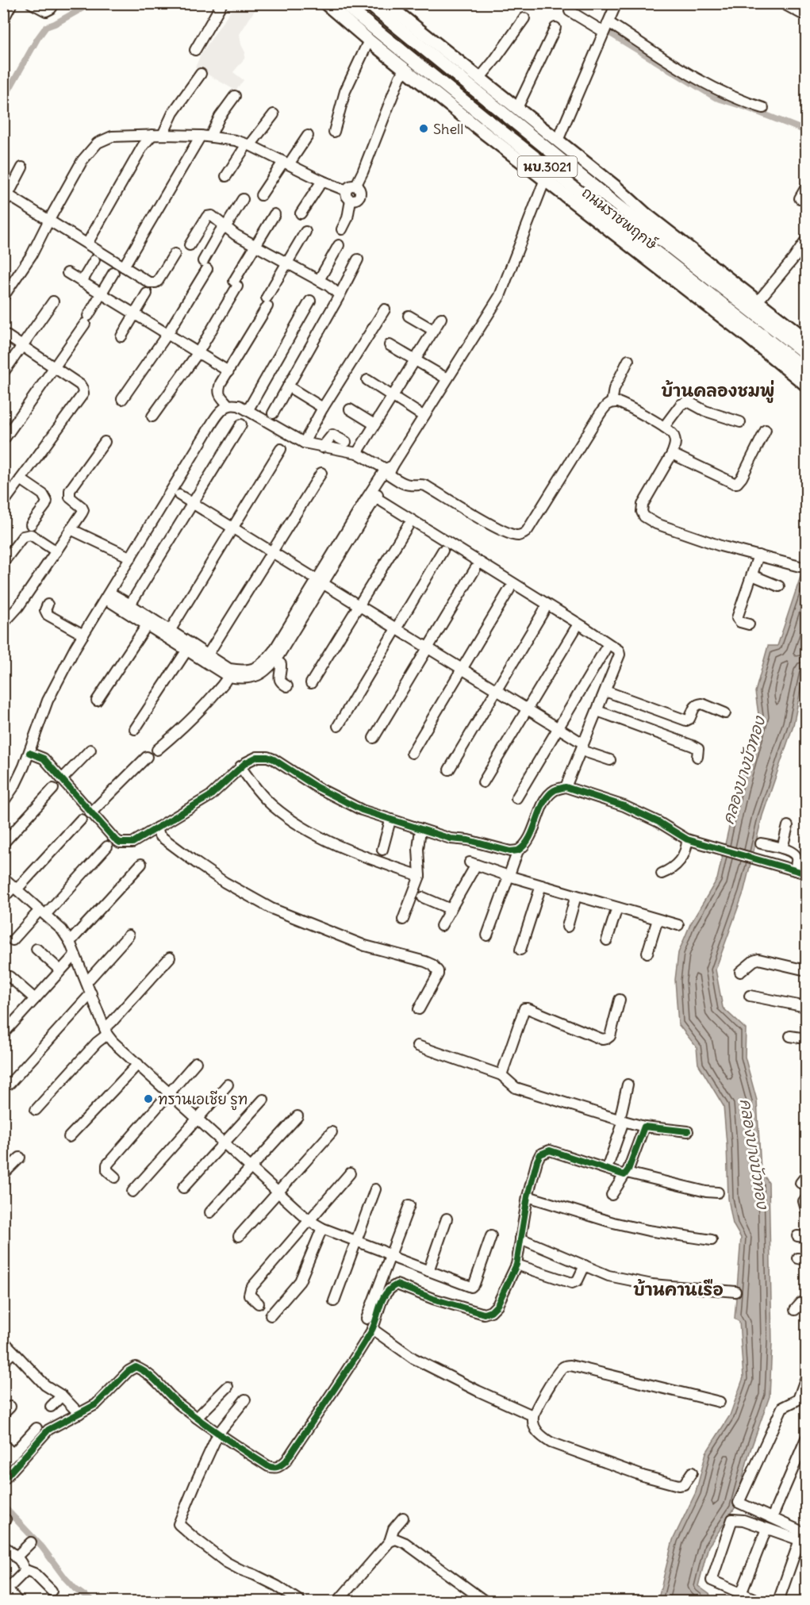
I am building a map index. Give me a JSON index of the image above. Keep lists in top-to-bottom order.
{
  "streets": {
    "main road": ["นบ.3021", "ถนนราชพฤกษ์"]
  },
  "districts": ["บ้านคลองชมพู่", "บ้านคานเรือ"],
  "water": ["คลองบางบัวทอง"],
  "places": ["Shell", "ทรานเอเชีย รูท"]
}
